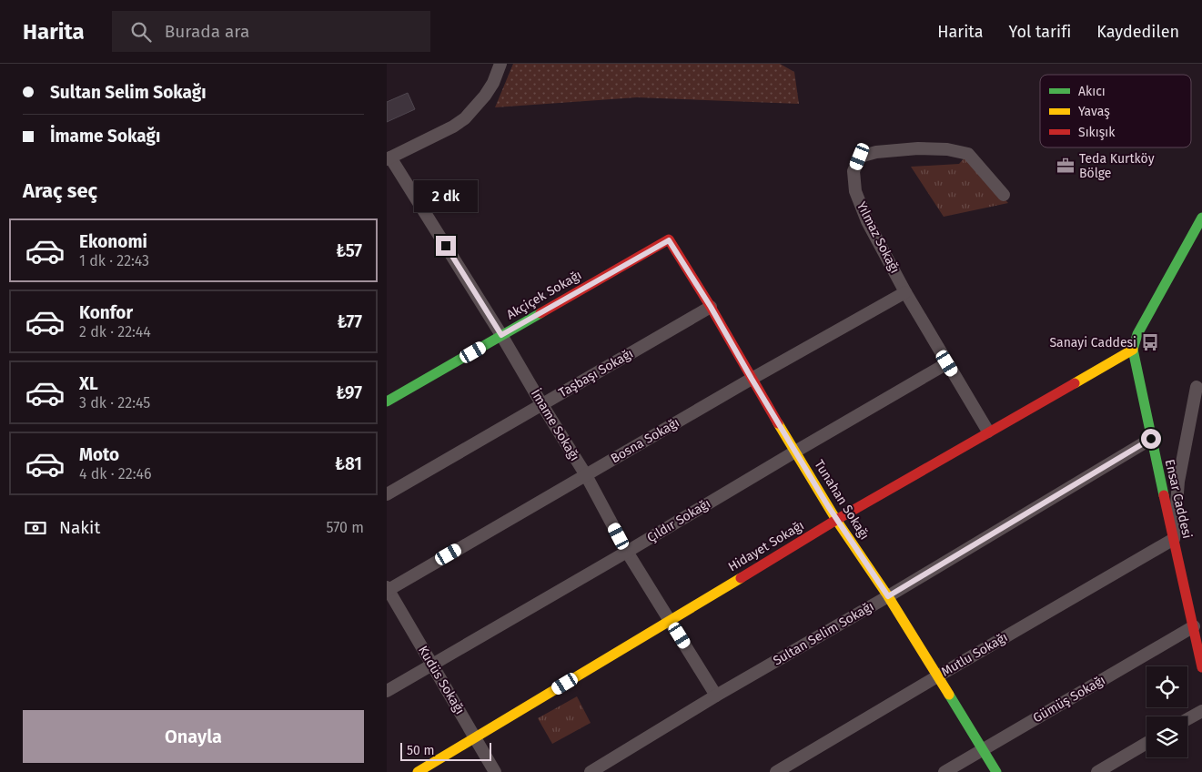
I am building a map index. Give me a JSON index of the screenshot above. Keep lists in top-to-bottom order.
{
  "streets": {
    "street": [
      "Yılmaz Sokağı",
      "Akçiçek Sokağı",
      "Taşbaşı Sokağı",
      "İmame Sokağı",
      "Bosna Sokağı",
      "Ensar Caddesi",
      "Tunahan Sokağı",
      "Çıldır Sokağı",
      "Hidayet Sokağı",
      "Sultan Selim Sokağı",
      "Mutlu Sokağı",
      "Kudüs Sokağı",
      "Gümüş Sokağı"
    ]
  },
  "crossings": [
    ["Yılmaz Sokağı", "Bosna Sokağı"],
    ["Yılmaz Sokağı", "Çıldır Sokağı"],
    ["Yılmaz Sokağı", "Hidayet Sokağı"],
    ["Akçiçek Sokağı", "İmame Sokağı"],
    ["Akçiçek Sokağı", "Tunahan Sokağı"],
    ["Taşbaşı Sokağı", "İmame Sokağı"],
    ["Taşbaşı Sokağı", "Tunahan Sokağı"],
    ["İmame Sokağı", "Bosna Sokağı"],
    ["İmame Sokağı", "Çıldır Sokağı"],
    ["İmame Sokağı", "Hidayet Sokağı"],
    ["İmame Sokağı", "Sultan Selim Sokağı"],
    ["Bosna Sokağı", "Tunahan Sokağı"],
    ["Bosna Sokağı", "Kudüs Sokağı"],
    ["Ensar Caddesi", "Hidayet Sokağı"],
    ["Ensar Caddesi", "Sultan Selim Sokağı"],
    ["Ensar Caddesi", "Mutlu Sokağı"],
    ["Ensar Caddesi", "Gümüş Sokağı"],
    ["Tunahan Sokağı", "Çıldır Sokağı"],
    ["Tunahan Sokağı", "Hidayet Sokağı"],
    ["Tunahan Sokağı", "Sultan Selim Sokağı"],
    ["Tunahan Sokağı", "Mutlu Sokağı"],
    ["Tunahan Sokağı", "Gümüş Sokağı"],
    ["Çıldır Sokağı", "Kudüs Sokağı"],
    ["Hidayet Sokağı", "Kudüs Sokağı"]
  ],
  "places": {
    "office": ["Teda Kurtköy Bölge"],
    "bus stop": ["Sanayi Caddesi"]
  },
  "legend": ["Akıcı", "Yavaş", "Sıkışık"],
  "scale_bar": "50 m",
  "page": {
    "header": "Harita",
    "search": "Burada ara",
    "nav": ["Harita", "Yol tarifi", "Kaydedilen"],
    "banner": ["Sultan Selim Sokağı", "İmame Sokağı"],
    "heading": "Araç seç",
    "bubble": "2 dk",
    "list": [
      {
        "name": "Ekonomi",
        "note": "1 dk · 22:43",
        "value": "₺57"
      },
      {
        "name": "Konfor",
        "note": "2 dk · 22:44",
        "value": "₺77"
      },
      {
        "name": "XL",
        "note": "3 dk · 22:45",
        "value": "₺97"
      },
      {
        "name": "Moto",
        "note": "4 dk · 22:46",
        "value": "₺81"
      }
    ],
    "pay": ["Nakit", "570 m"],
    "buttons": "Onayla",
    "scale": "50 m"
  }
}
